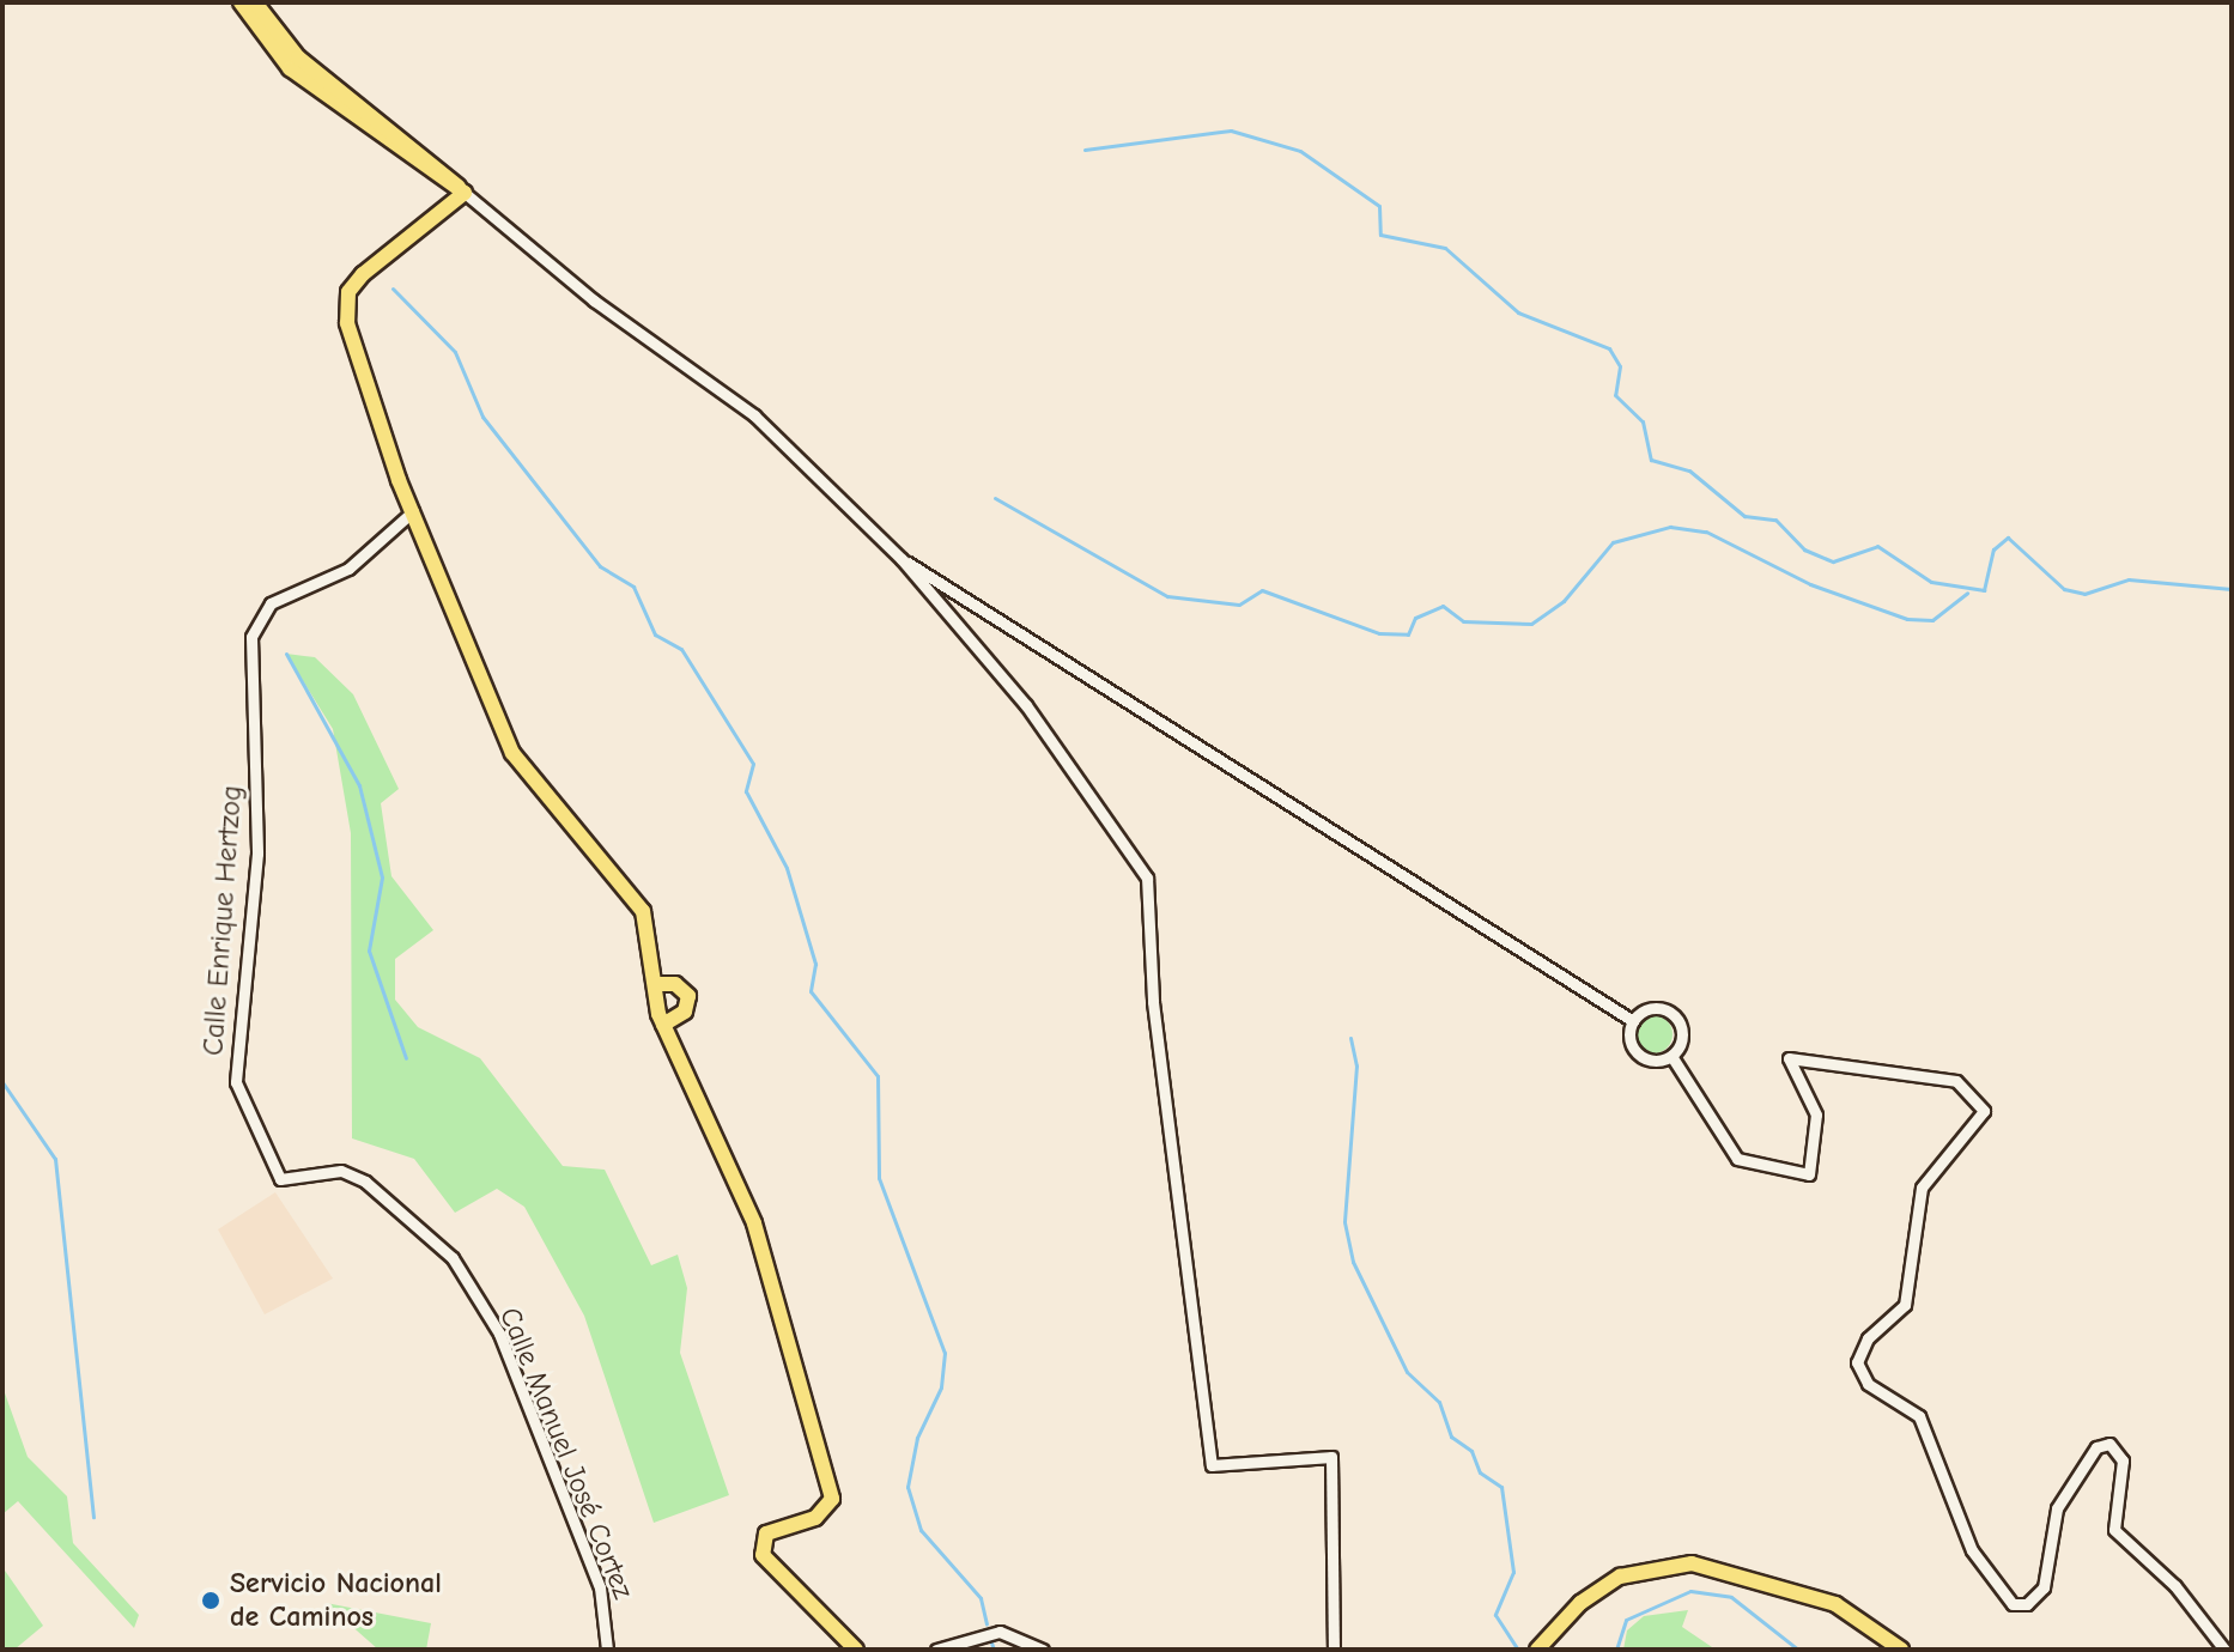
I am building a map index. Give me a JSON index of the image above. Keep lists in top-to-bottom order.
{
  "streets": {
    "street": ["Calle Enrique Hertzog", "Calle Manuel José Cortez"]
  },
  "crossings": [
    ["Calle Enrique Hertzog", "Calle Manuel José Cortez"]
  ],
  "places": ["Servicio Nacional de Caminos"]
}
